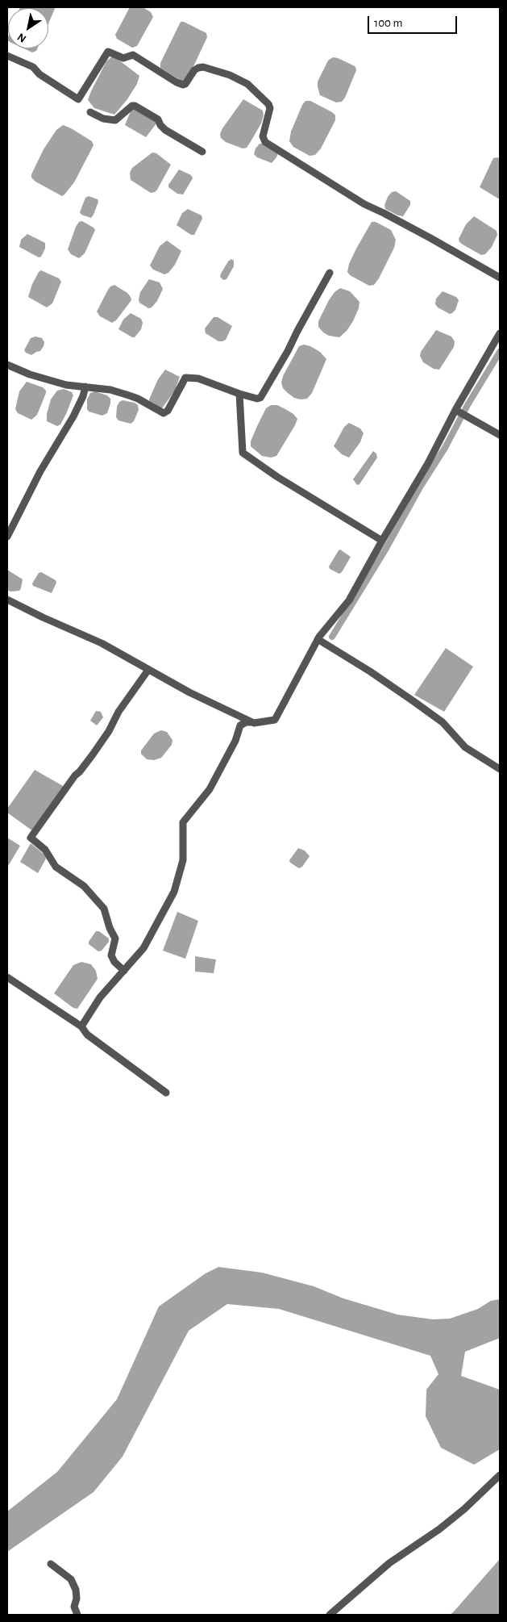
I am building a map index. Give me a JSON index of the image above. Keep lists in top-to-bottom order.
{
  "scale_bar": "100 m",
  "north": "bottom left"
}
